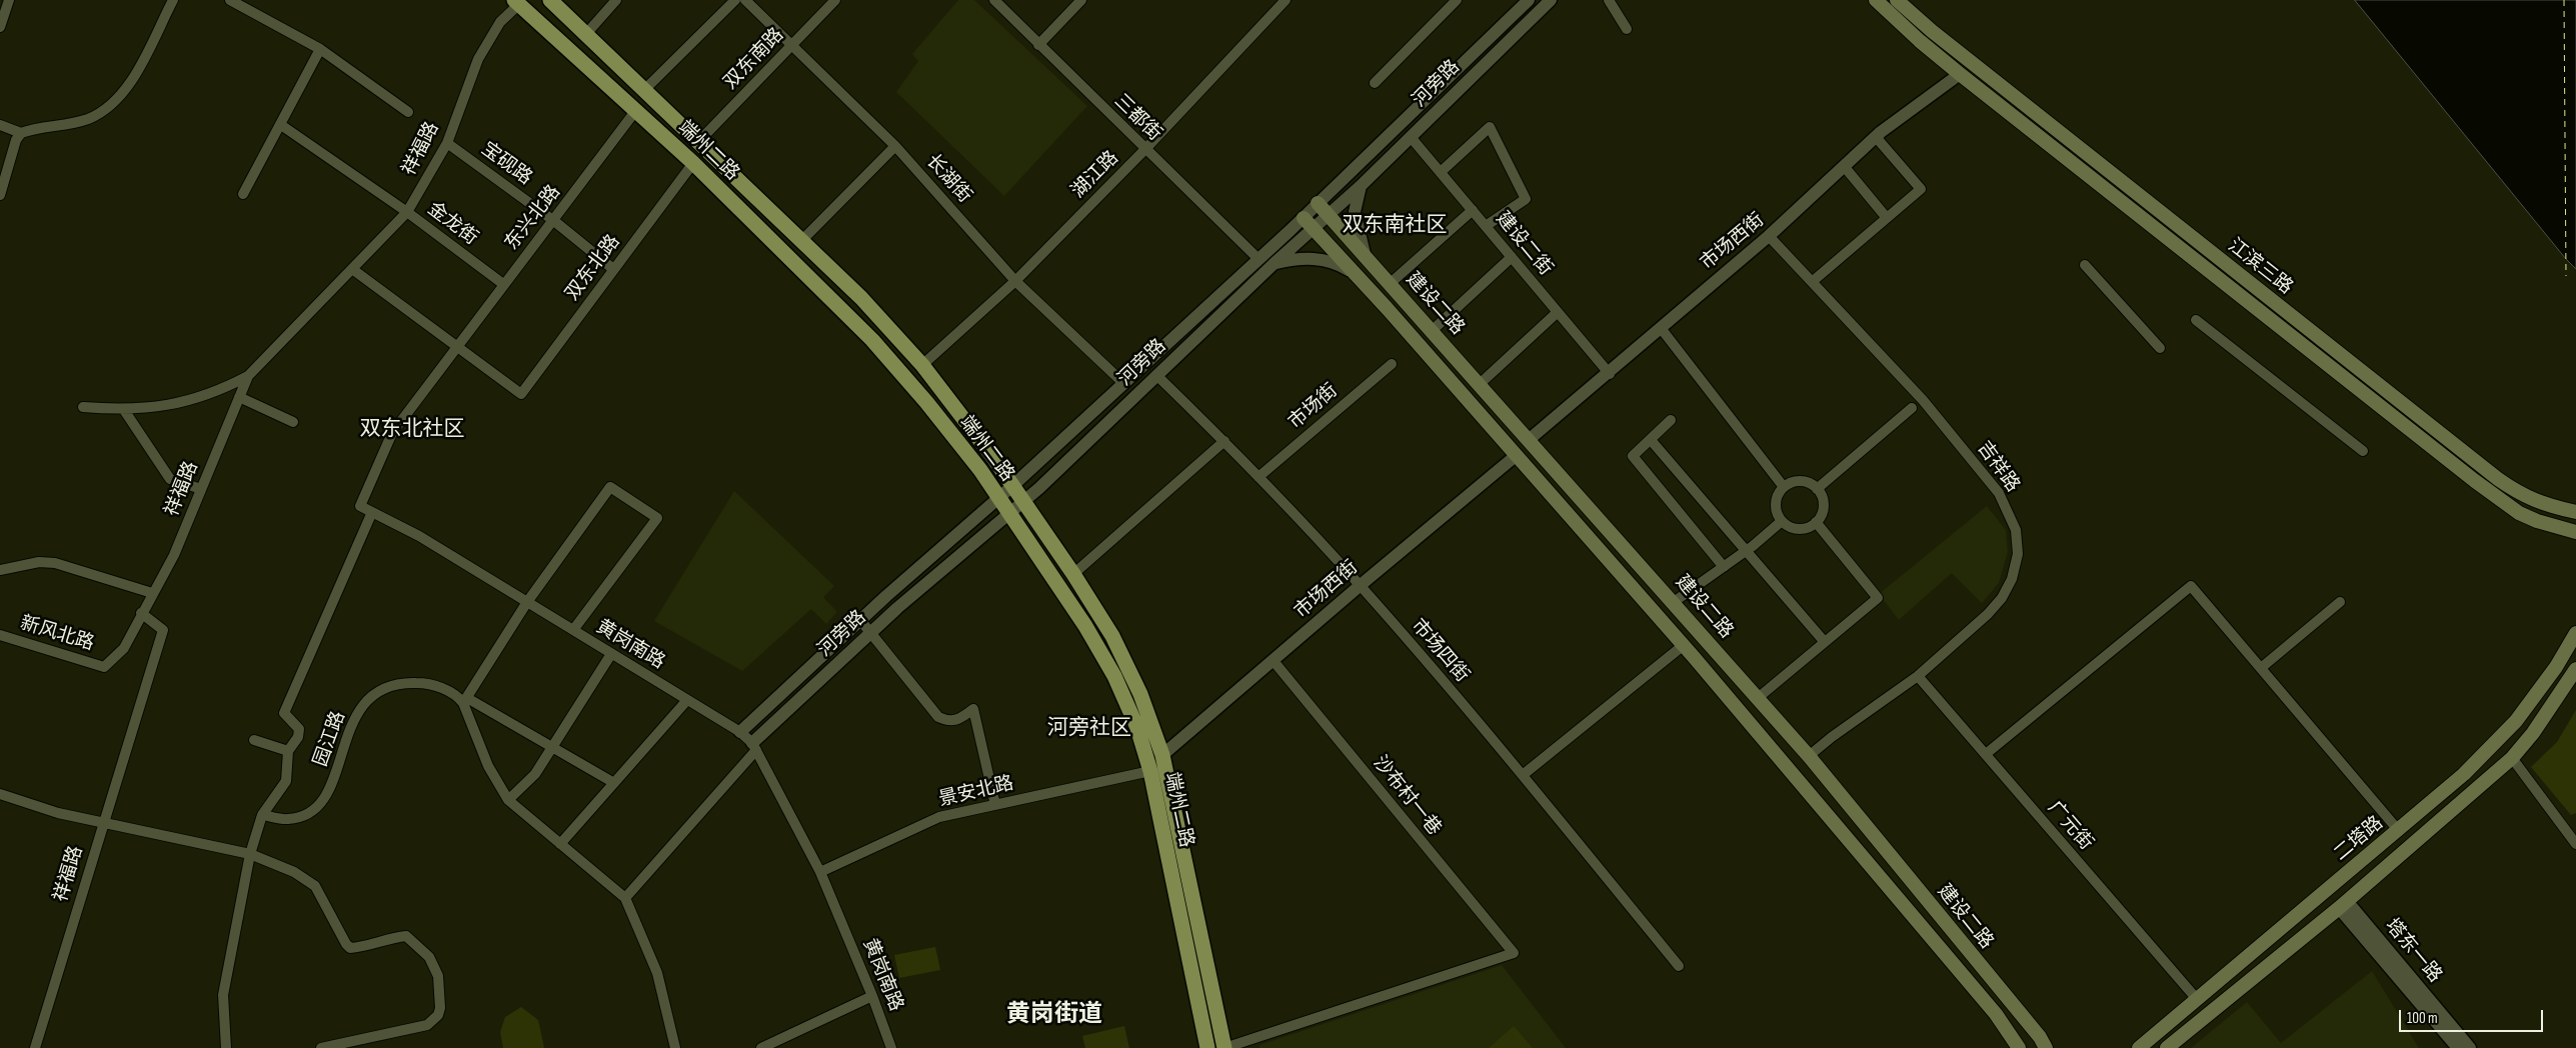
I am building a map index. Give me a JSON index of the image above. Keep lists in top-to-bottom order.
{
  "streets": {
    "main road": [
      "端州二路",
      "江滨三路",
      "建设二路",
      "二塔路"
    ],
    "street": [
      "双东南路",
      "河旁路",
      "三都街",
      "祥福路",
      "宝砚路",
      "湖江路",
      "长湖街",
      "东兴北路",
      "金龙街",
      "市场西街",
      "建设二街",
      "双东北路",
      "市场街",
      "吉祥路",
      "新风北路",
      "黄岗南路",
      "市场四街",
      "园江路",
      "景安北路",
      "沙布村一巷",
      "广元街",
      "塔东一路"
    ]
  },
  "crossings": [
    ["双东南路", "端州二路"],
    ["双东南路", "长湖街"],
    ["河旁路", "三都街"],
    ["河旁路", "端州二路"],
    ["河旁路", "长湖街"],
    ["河旁路", "建设二街"],
    ["河旁路", "建设二路"],
    ["河旁路", "黄岗南路"],
    ["河旁路", "市场四街"],
    ["三都街", "湖江路"],
    ["祥福路", "端州二路"],
    ["祥福路", "宝砚路"],
    ["祥福路", "金龙街"],
    ["祥福路", "新风北路"],
    ["端州二路", "湖江路"],
    ["端州二路", "东兴北路"],
    ["端州二路", "市场西街"],
    ["端州二路", "双东北路"],
    ["端州二路", "景安北路"],
    ["端州二路", "沙布村一巷"],
    ["宝砚路", "东兴北路"],
    ["宝砚路", "双东北路"],
    ["湖江路", "长湖街"],
    ["东兴北路", "金龙街"],
    ["东兴北路", "双东北路"],
    ["市场西街", "建设二街"],
    ["市场西街", "江滨三路"],
    ["市场西街", "建设二路"],
    ["市场西街", "吉祥路"],
    ["市场西街", "市场四街"],
    ["市场西街", "沙布村一巷"],
    ["建设二路", "吉祥路"],
    ["市场街", "市场四街"],
    ["吉祥路", "广元街"],
    ["黄岗南路", "景安北路"],
    ["广元街", "二塔路"],
    ["二塔路", "塔东一路"]
  ],
  "districts": [
    "双东南社区",
    "双东北社区",
    "河旁社区",
    "黄岗街道"
  ],
  "scale_bar": "100 m"
}
